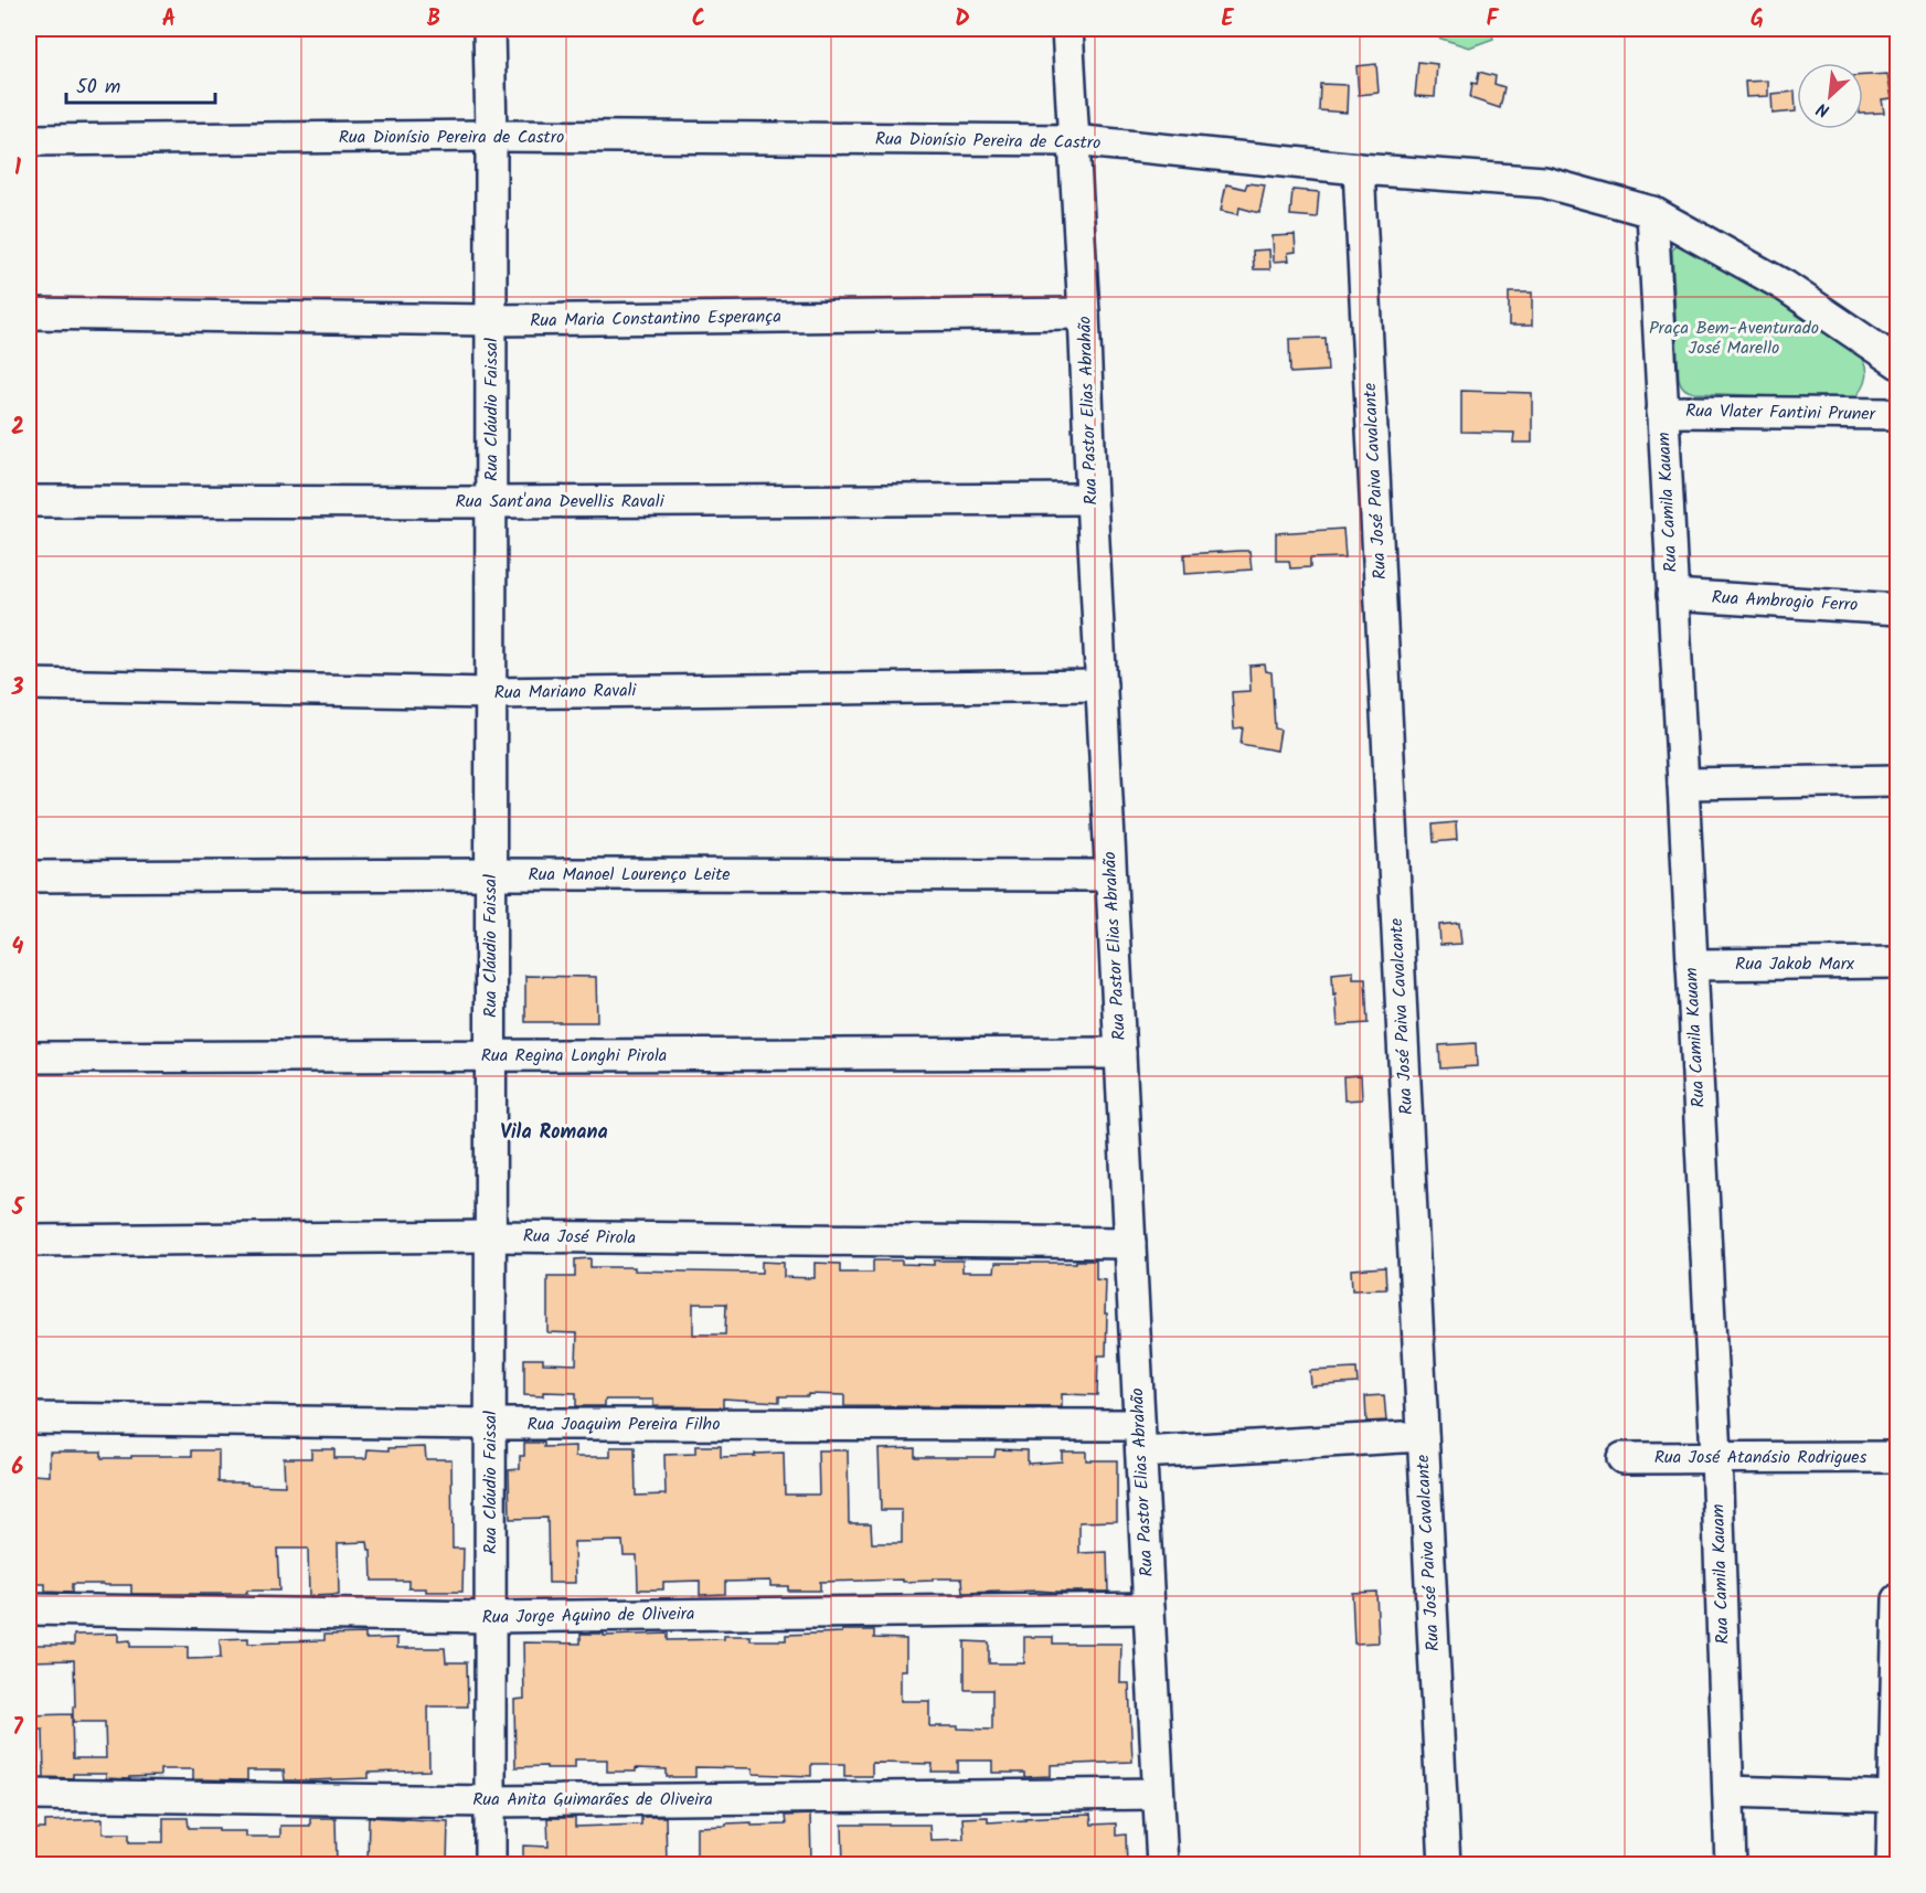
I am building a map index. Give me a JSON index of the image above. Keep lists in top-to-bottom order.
{
  "streets": {
    "street": [
      "Rua Dionísio Pereira de Castro",
      "Rua Maria Constantino Esperança",
      "Rua Cláudio Faissal",
      "Rua Pastor Elias Abrahão",
      "Rua Vlater Fantini Pruner",
      "Rua José Paiva Cavalcante",
      "Rua Sant'ana Devellis Ravali",
      "Rua Camila Kauam",
      "Rua Ambrogio Ferro",
      "Rua Mariano Ravali",
      "Rua Manoel Lourenço Leite",
      "Rua Jakob Marx",
      "Rua Regina Longhi Pirola",
      "Rua José Pirola",
      "Rua Joaquim Pereira Filho",
      "Rua José Atanásio Rodrigues",
      "Rua Jorge Aquino de Oliveira",
      "Rua Anita Guimarães de Oliveira"
    ]
  },
  "crossings": [
    ["Rua Dionísio Pereira de Castro", "Rua Cláudio Faissal"],
    ["Rua Dionísio Pereira de Castro", "Rua Pastor Elias Abrahão"],
    ["Rua Dionísio Pereira de Castro", "Rua José Paiva Cavalcante"],
    ["Rua Dionísio Pereira de Castro", "Rua Camila Kauam"],
    ["Rua Maria Constantino Esperança", "Rua Cláudio Faissal"],
    ["Rua Maria Constantino Esperança", "Rua Pastor Elias Abrahão"],
    ["Rua Cláudio Faissal", "Rua Sant'ana Devellis Ravali"],
    ["Rua Cláudio Faissal", "Rua Mariano Ravali"],
    ["Rua Cláudio Faissal", "Rua Manoel Lourenço Leite"],
    ["Rua Cláudio Faissal", "Rua Regina Longhi Pirola"],
    ["Rua Cláudio Faissal", "Rua José Pirola"],
    ["Rua Cláudio Faissal", "Rua Joaquim Pereira Filho"],
    ["Rua Cláudio Faissal", "Rua Jorge Aquino de Oliveira"],
    ["Rua Cláudio Faissal", "Rua Anita Guimarães de Oliveira"],
    ["Rua Pastor Elias Abrahão", "Rua Sant'ana Devellis Ravali"],
    ["Rua Pastor Elias Abrahão", "Rua Mariano Ravali"],
    ["Rua Pastor Elias Abrahão", "Rua Manoel Lourenço Leite"],
    ["Rua Pastor Elias Abrahão", "Rua Regina Longhi Pirola"],
    ["Rua Pastor Elias Abrahão", "Rua José Pirola"],
    ["Rua Pastor Elias Abrahão", "Rua Joaquim Pereira Filho"],
    ["Rua Pastor Elias Abrahão", "Rua Jorge Aquino de Oliveira"],
    ["Rua Pastor Elias Abrahão", "Rua Anita Guimarães de Oliveira"],
    ["Rua Vlater Fantini Pruner", "Rua Camila Kauam"],
    ["Rua José Paiva Cavalcante", "Rua Joaquim Pereira Filho"],
    ["Rua Camila Kauam", "Rua Ambrogio Ferro"],
    ["Rua Camila Kauam", "Rua Jakob Marx"],
    ["Rua Camila Kauam", "Rua José Atanásio Rodrigues"]
  ],
  "districts": ["Vila Romana"],
  "parks": ["Praça Bem-Aventurado José Marello"],
  "scale_bar": "50 m",
  "north": "bottom left",
  "grid": {
    "columns": [
      "A",
      "B",
      "C",
      "D",
      "E",
      "F",
      "G"
    ],
    "rows": [
      "1",
      "2",
      "3",
      "4",
      "5",
      "6",
      "7"
    ]
  }
}
